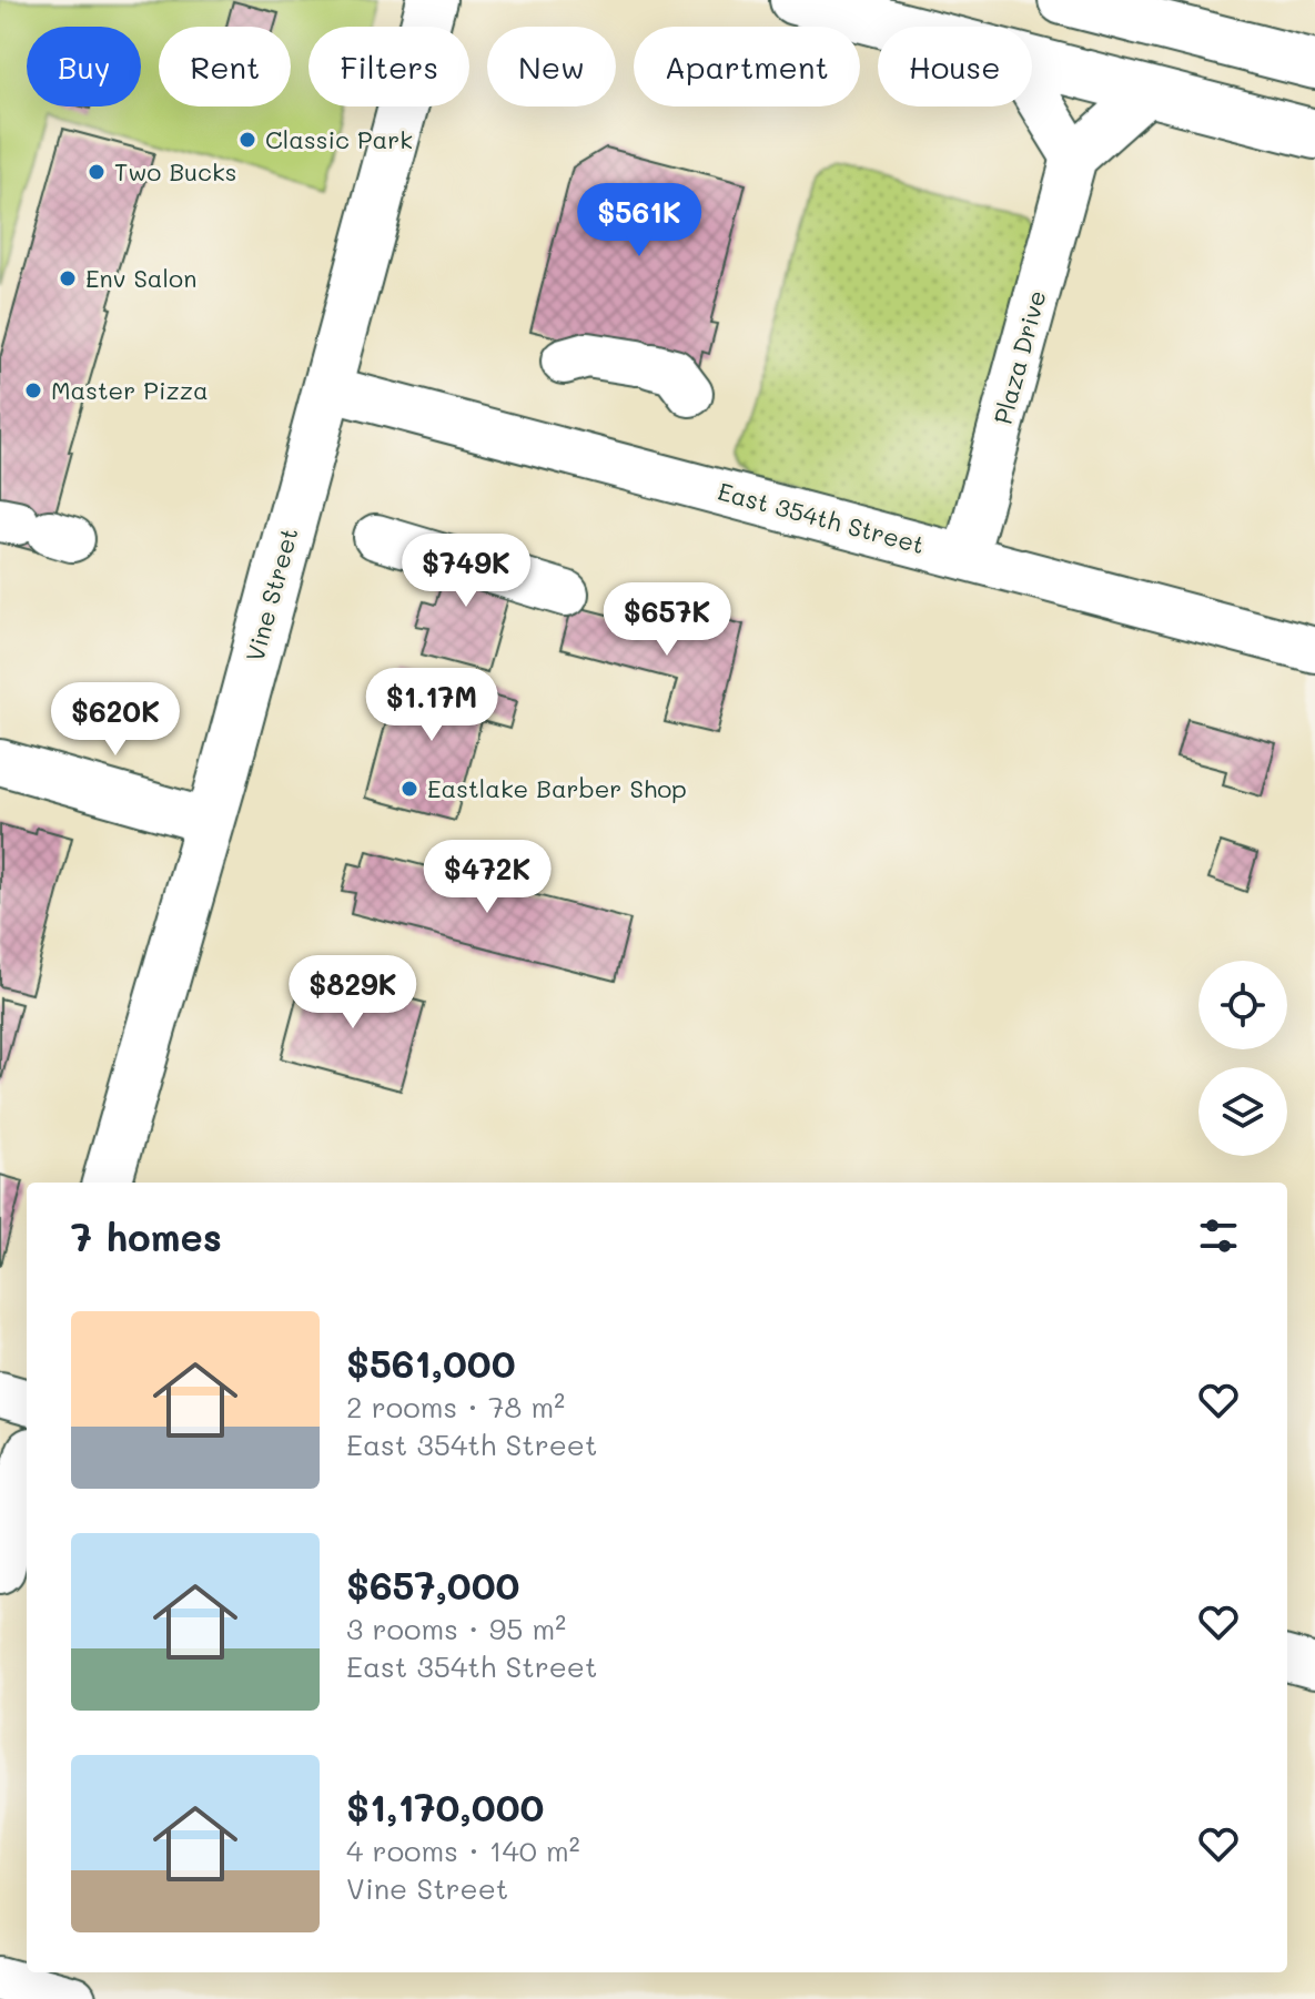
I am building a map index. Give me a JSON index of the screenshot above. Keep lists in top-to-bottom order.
{
  "streets": {
    "main road": ["Vine Street"],
    "street": ["Plaza Drive", "East 354th Street"]
  },
  "crossings": [
    ["Plaza Drive", "East 354th Street"],
    ["East 354th Street", "Vine Street"]
  ],
  "places": [
    "Classic Park",
    "Two Bucks",
    "Env Salon",
    "Master Pizza",
    "Eastlake Barber Shop"
  ],
  "page": {
    "chip": [
      "Buy",
      "Rent",
      "Filters",
      "New",
      "Apartment",
      "House"
    ],
    "price": [
      "$561K",
      "$749K",
      "$657K",
      "$1.17M",
      "$620K",
      "$472K",
      "$829K"
    ],
    "heading": "7 homes",
    "list": [
      {
        "name": "$561,000",
        "note": "2 rooms · 78 m² · East 354th Street"
      },
      {
        "name": "$657,000",
        "note": "3 rooms · 95 m² · East 354th Street"
      },
      {
        "name": "$1,170,000",
        "note": "4 rooms · 140 m² · Vine Street"
      }
    ]
  }
}
